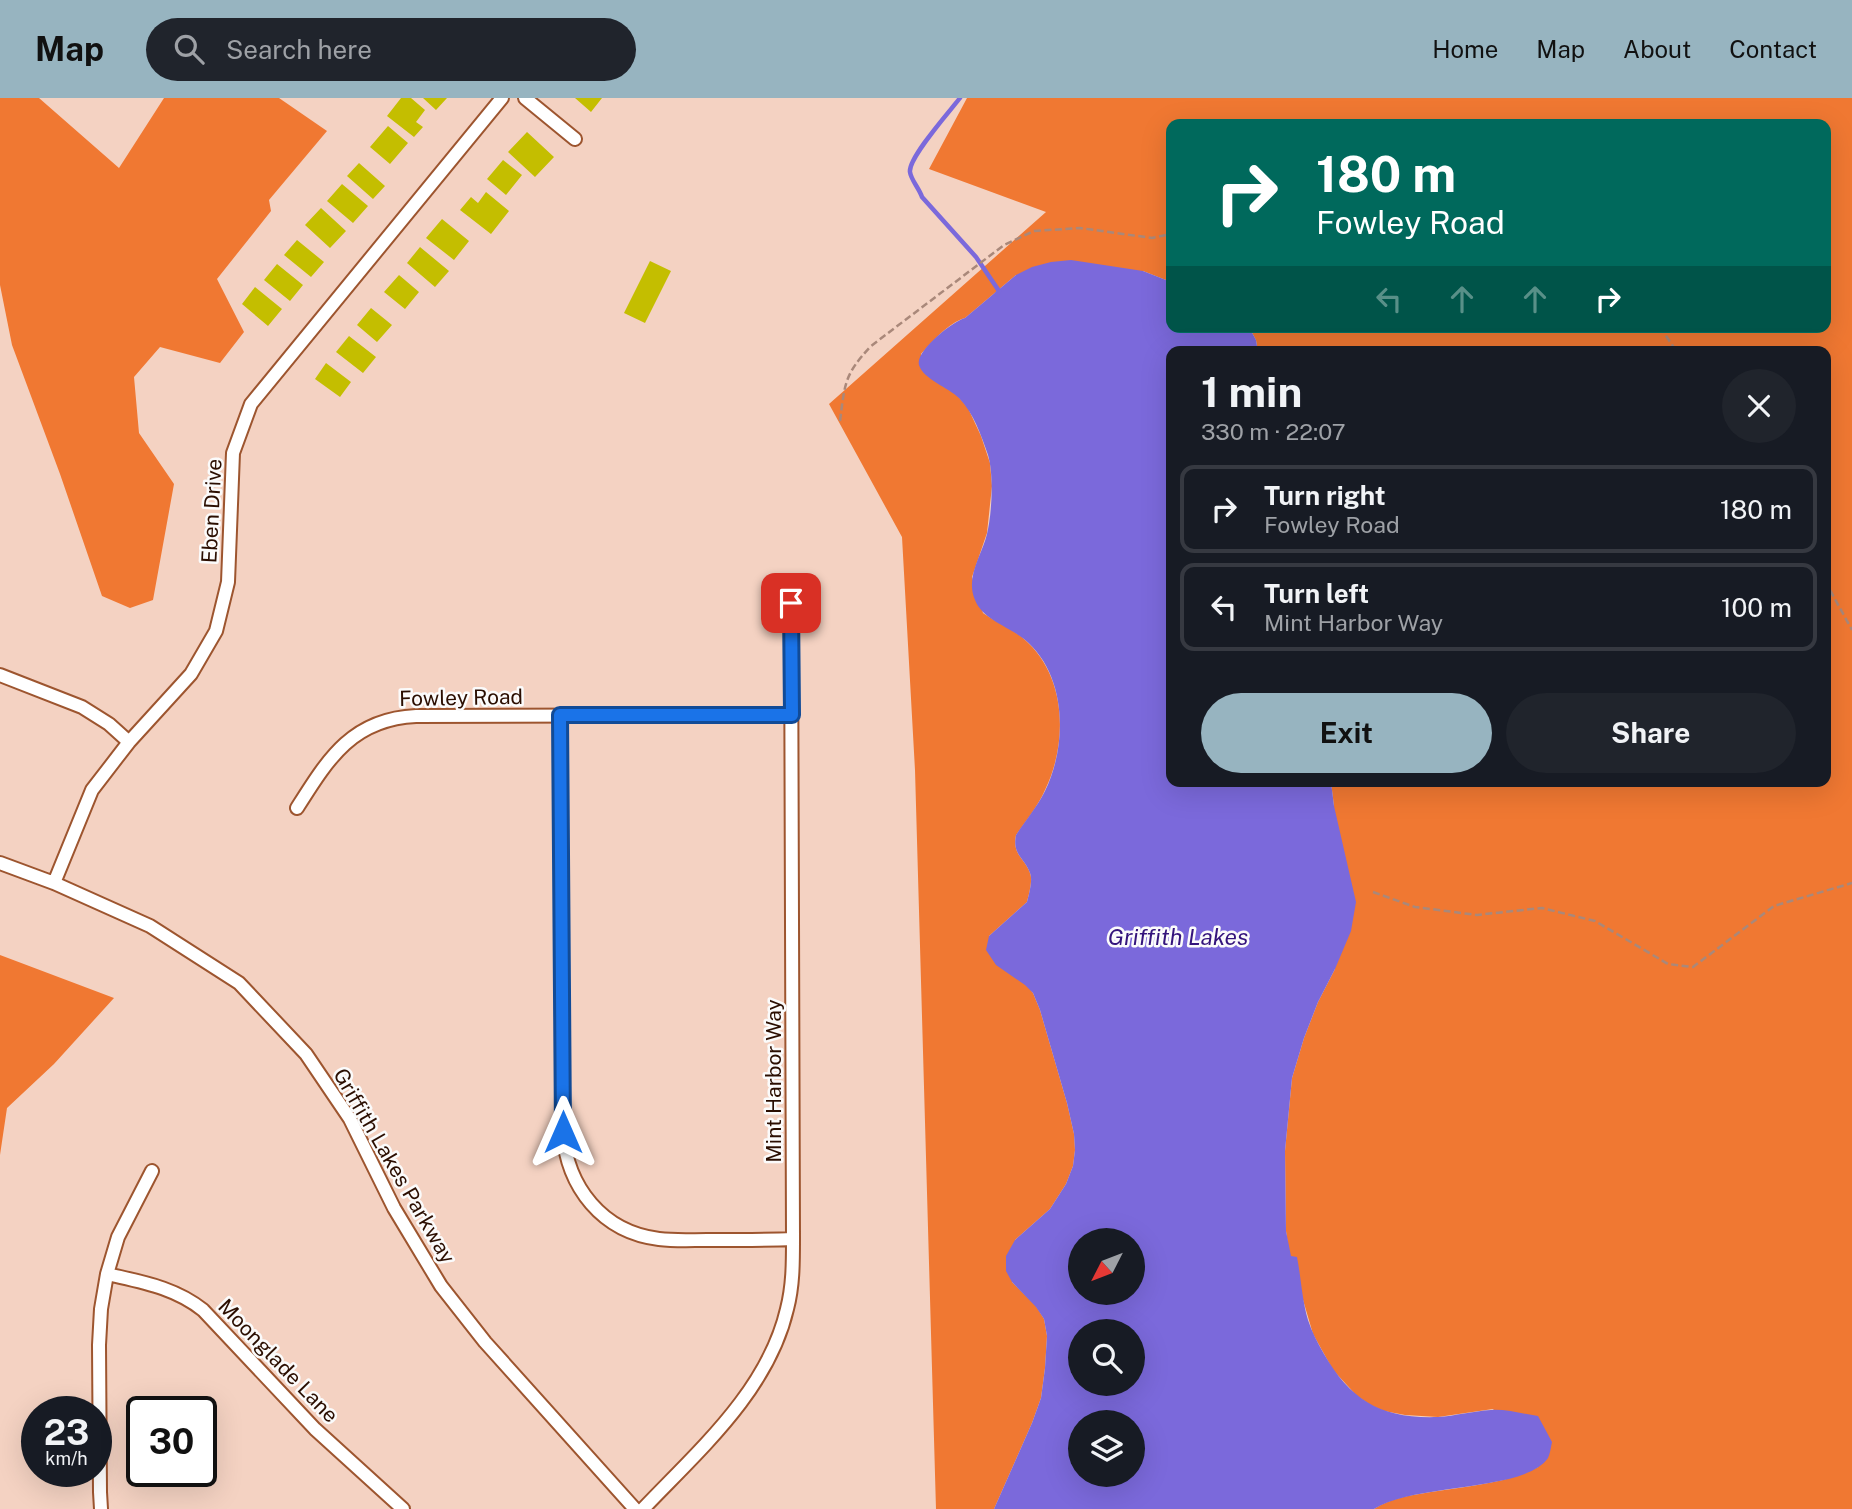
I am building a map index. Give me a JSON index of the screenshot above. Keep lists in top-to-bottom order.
{
  "streets": {
    "street": [
      "Eben Drive",
      "Fowley Road",
      "Mint Harbor Way",
      "Griffith Lakes Parkway",
      "Moonglade Lane"
    ]
  },
  "crossings": [
    ["Eben Drive", "Griffith Lakes Parkway"],
    ["Fowley Road", "Mint Harbor Way"]
  ],
  "water": ["Griffith Lakes"],
  "north": "bottom left",
  "page": {
    "header": "Map",
    "search": "Search here",
    "nav": [
      "Home",
      "Map",
      "About",
      "Contact"
    ],
    "turn": ["180 m", "Fowley Road"],
    "heading": ["1 min", "330 m · 22:07"],
    "list": [
      {
        "name": "Turn right",
        "note": "Fowley Road",
        "value": "180 m"
      },
      {
        "name": "Turn left",
        "note": "Mint Harbor Way",
        "value": "100 m"
      }
    ],
    "buttons": ["Exit", "Share"],
    "speed": "23 km/h",
    "limit": "30"
  }
}
